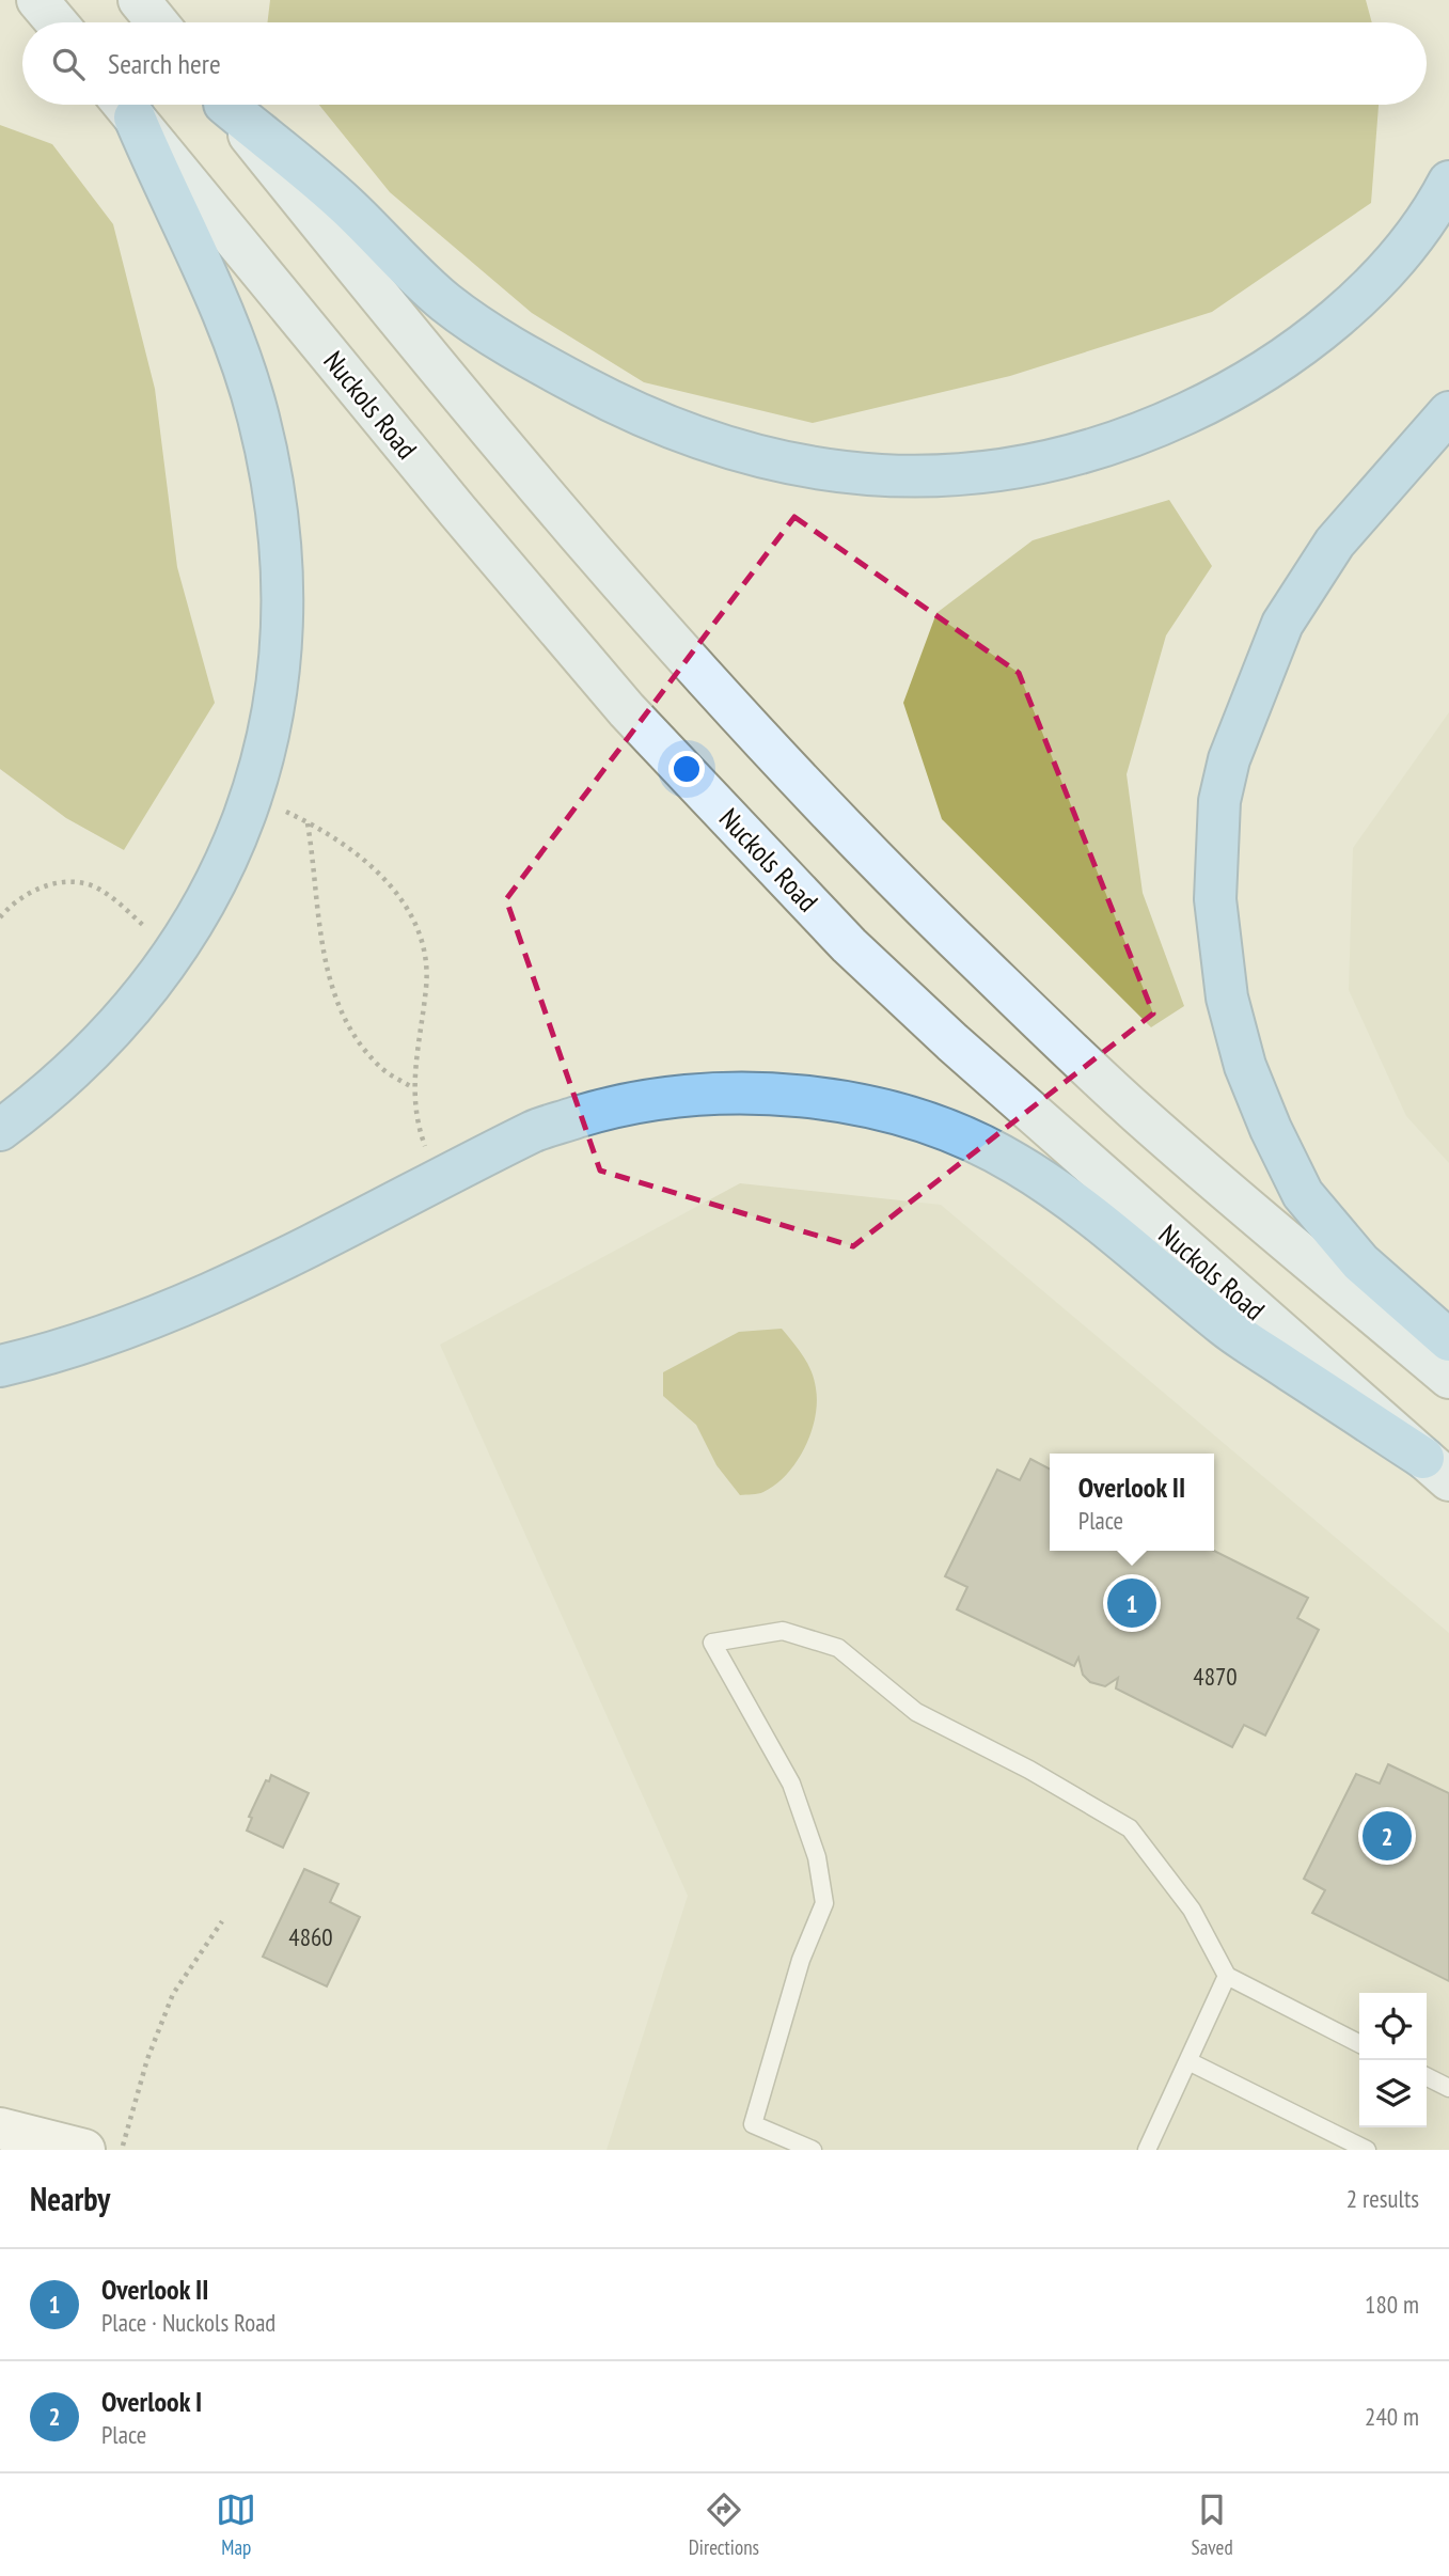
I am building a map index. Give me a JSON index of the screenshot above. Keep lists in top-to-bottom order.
{
  "streets": {
    "main road": ["Nuckols Road"]
  },
  "house_numbers": ["4870", "4860"],
  "page": {
    "search": "Search here",
    "popup": ["Overlook II", "Place"],
    "pins": ["1", "2"],
    "heading": ["Nearby", "2 results"],
    "list": [
      {
        "mark": "1",
        "name": "Overlook II",
        "note": "Place · Nuckols Road",
        "value": "180 m"
      },
      {
        "mark": "2",
        "name": "Overlook I",
        "note": "Place",
        "value": "240 m"
      }
    ],
    "nav": ["Map", "Directions", "Saved"]
  }
}
